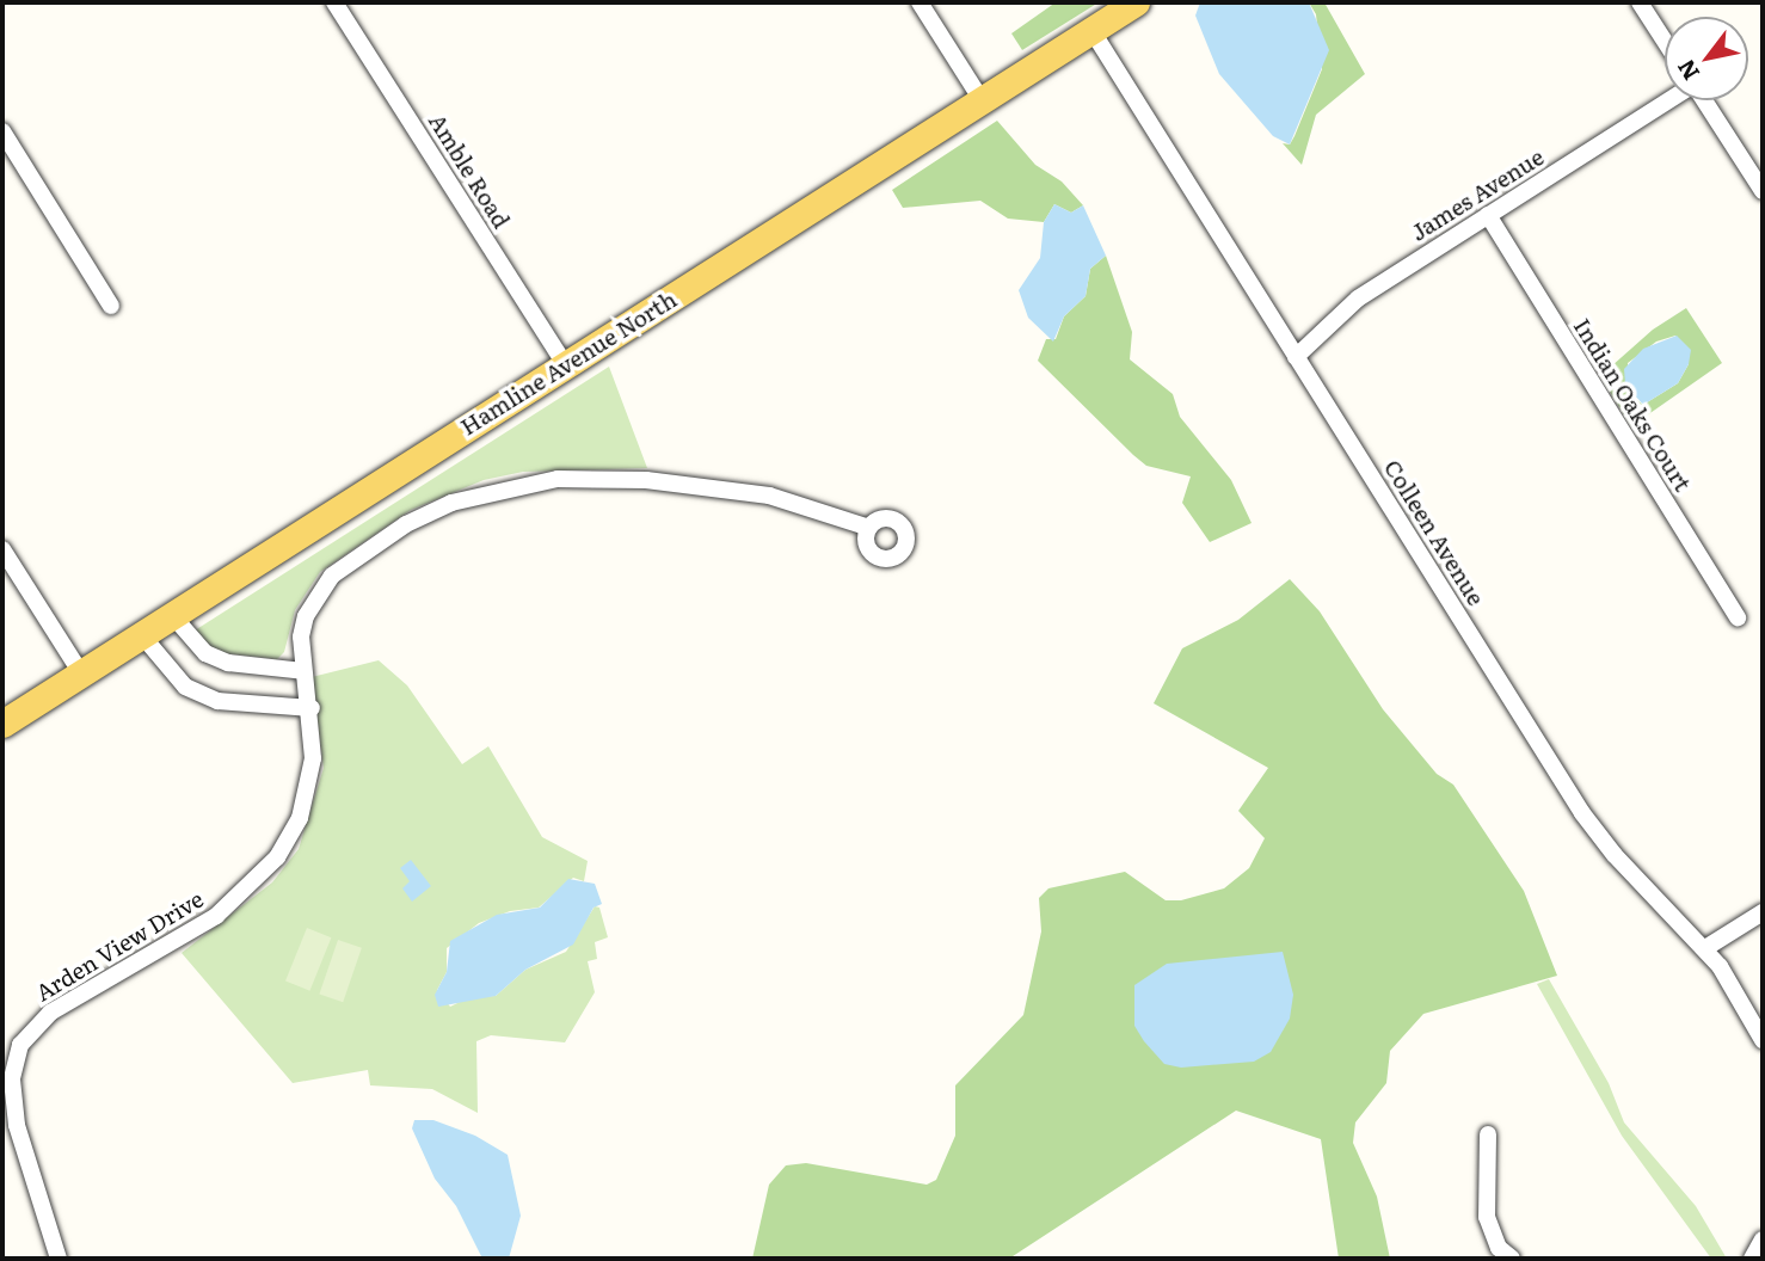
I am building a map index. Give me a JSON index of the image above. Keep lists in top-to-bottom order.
{
  "streets": {
    "main road": ["Hamline Avenue North"],
    "street": [
      "Amble Road",
      "James Avenue",
      "Indian Oaks Court",
      "Colleen Avenue",
      "Arden View Drive"
    ]
  },
  "crossings": [
    ["Amble Road", "Hamline Avenue North"],
    ["James Avenue", "Indian Oaks Court"],
    ["James Avenue", "Colleen Avenue"],
    ["Hamline Avenue North", "Colleen Avenue"]
  ],
  "north": "bottom left"
}
